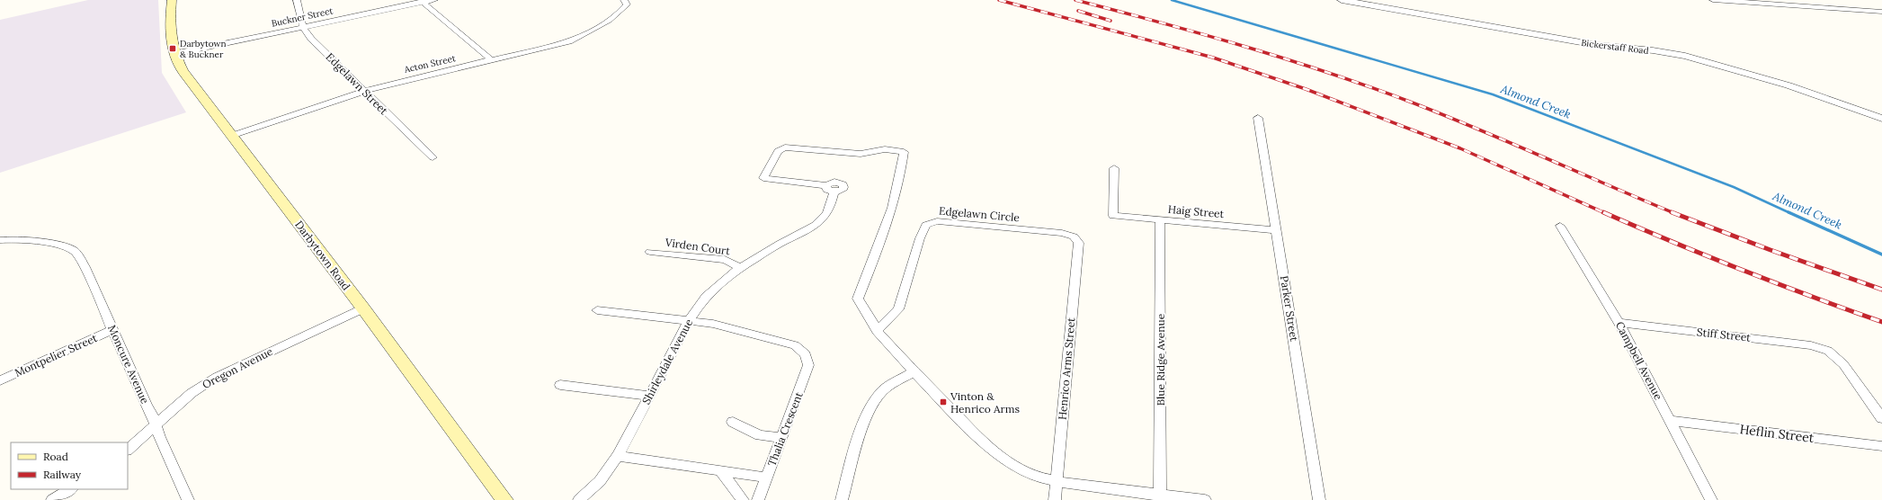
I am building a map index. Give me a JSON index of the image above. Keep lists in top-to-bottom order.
{
  "streets": {
    "main road": ["Darbytown Road"],
    "street": [
      "Buckner Street",
      "Bickerstaff Road",
      "Acton Street",
      "Edgelawn Street",
      "Haig Street",
      "Edgelawn Circle",
      "Virden Court",
      "Parker Street",
      "Stiff Street",
      "Montpelier Street",
      "Blue Ridge Avenue",
      "Campbell Avenue",
      "Shirleydale Avenue",
      "Moncure Avenue",
      "Oregon Avenue",
      "Henrico Arms Street",
      "Thalia Crescent",
      "Heflin Street"
    ]
  },
  "crossings": [
    ["Buckner Street", "Edgelawn Street"],
    ["Buckner Street", "Darbytown Road"],
    ["Acton Street", "Edgelawn Street"],
    ["Acton Street", "Darbytown Road"],
    ["Haig Street", "Parker Street"],
    ["Haig Street", "Blue Ridge Avenue"],
    ["Edgelawn Circle", "Shirleydale Avenue"],
    ["Edgelawn Circle", "Henrico Arms Street"],
    ["Virden Court", "Shirleydale Avenue"],
    ["Darbytown Road", "Oregon Avenue"],
    ["Stiff Street", "Campbell Avenue"],
    ["Montpelier Street", "Moncure Avenue"],
    ["Campbell Avenue", "Heflin Street"],
    ["Shirleydale Avenue", "Thalia Crescent"],
    ["Moncure Avenue", "Oregon Avenue"]
  ],
  "water": ["Almond Creek"],
  "places": {
    "transit": ["Darbytown & Buckner", "Vinton & Henrico Arms"]
  },
  "legend": ["Road", "Railway"]
}
